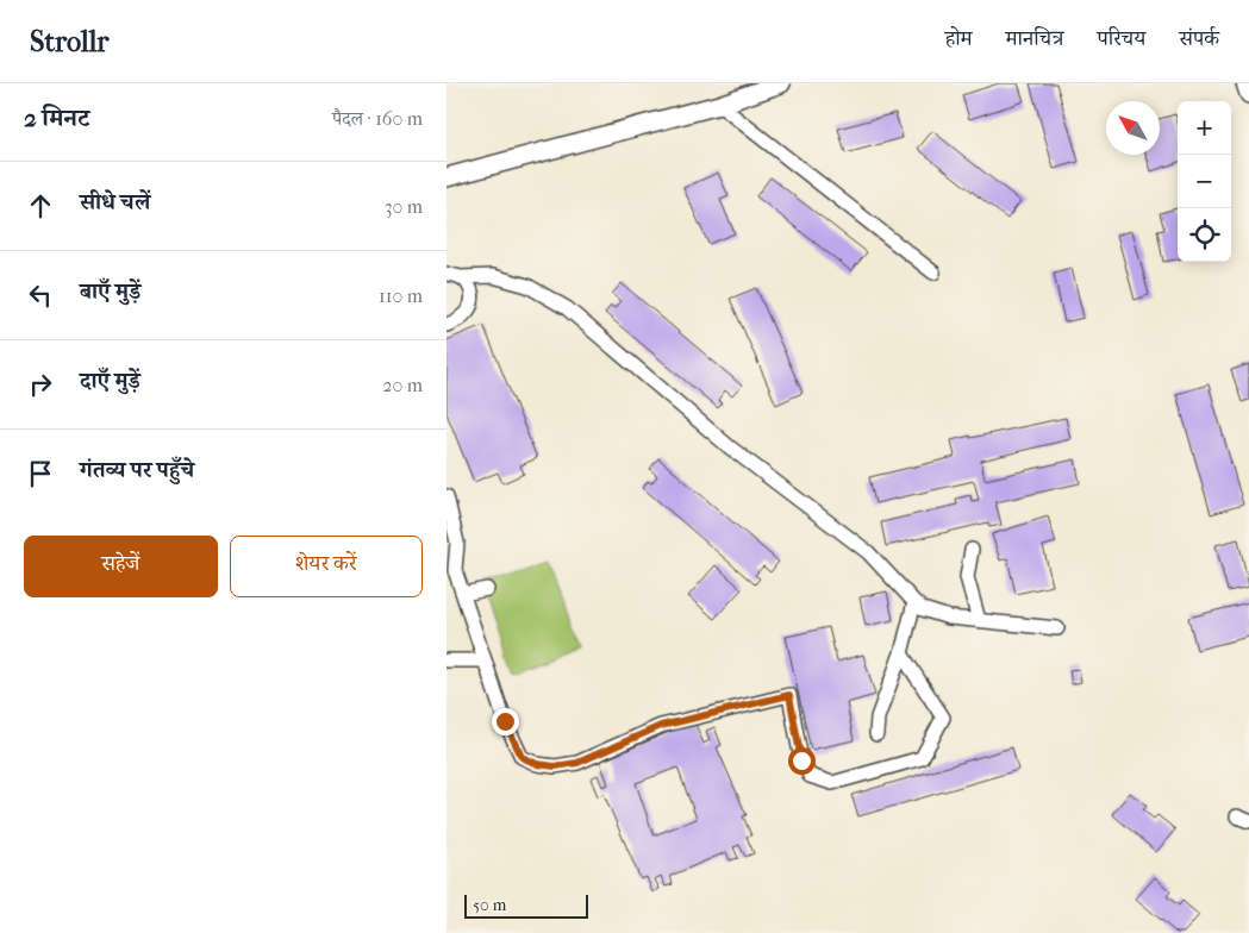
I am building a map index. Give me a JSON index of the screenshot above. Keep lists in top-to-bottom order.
{
  "scale_bar": "50 m",
  "north": "top left",
  "page": {
    "header": "Strollr",
    "nav": [
      "होम",
      "मानचित्र",
      "परिचय",
      "संपर्क"
    ],
    "heading": ["2 मिनट", "पैदल · 160 m"],
    "map_buttons": ["+", "−"],
    "list": [
      ["सीधे चलें", "30 m"],
      ["बाएँ मुड़ें", "110 m"],
      ["दाएँ मुड़ें", "20 m"],
      "गंतव्य पर पहुँचे"
    ],
    "buttons": ["सहेजें", "शेयर करें"],
    "scale": "50 m"
  }
}
